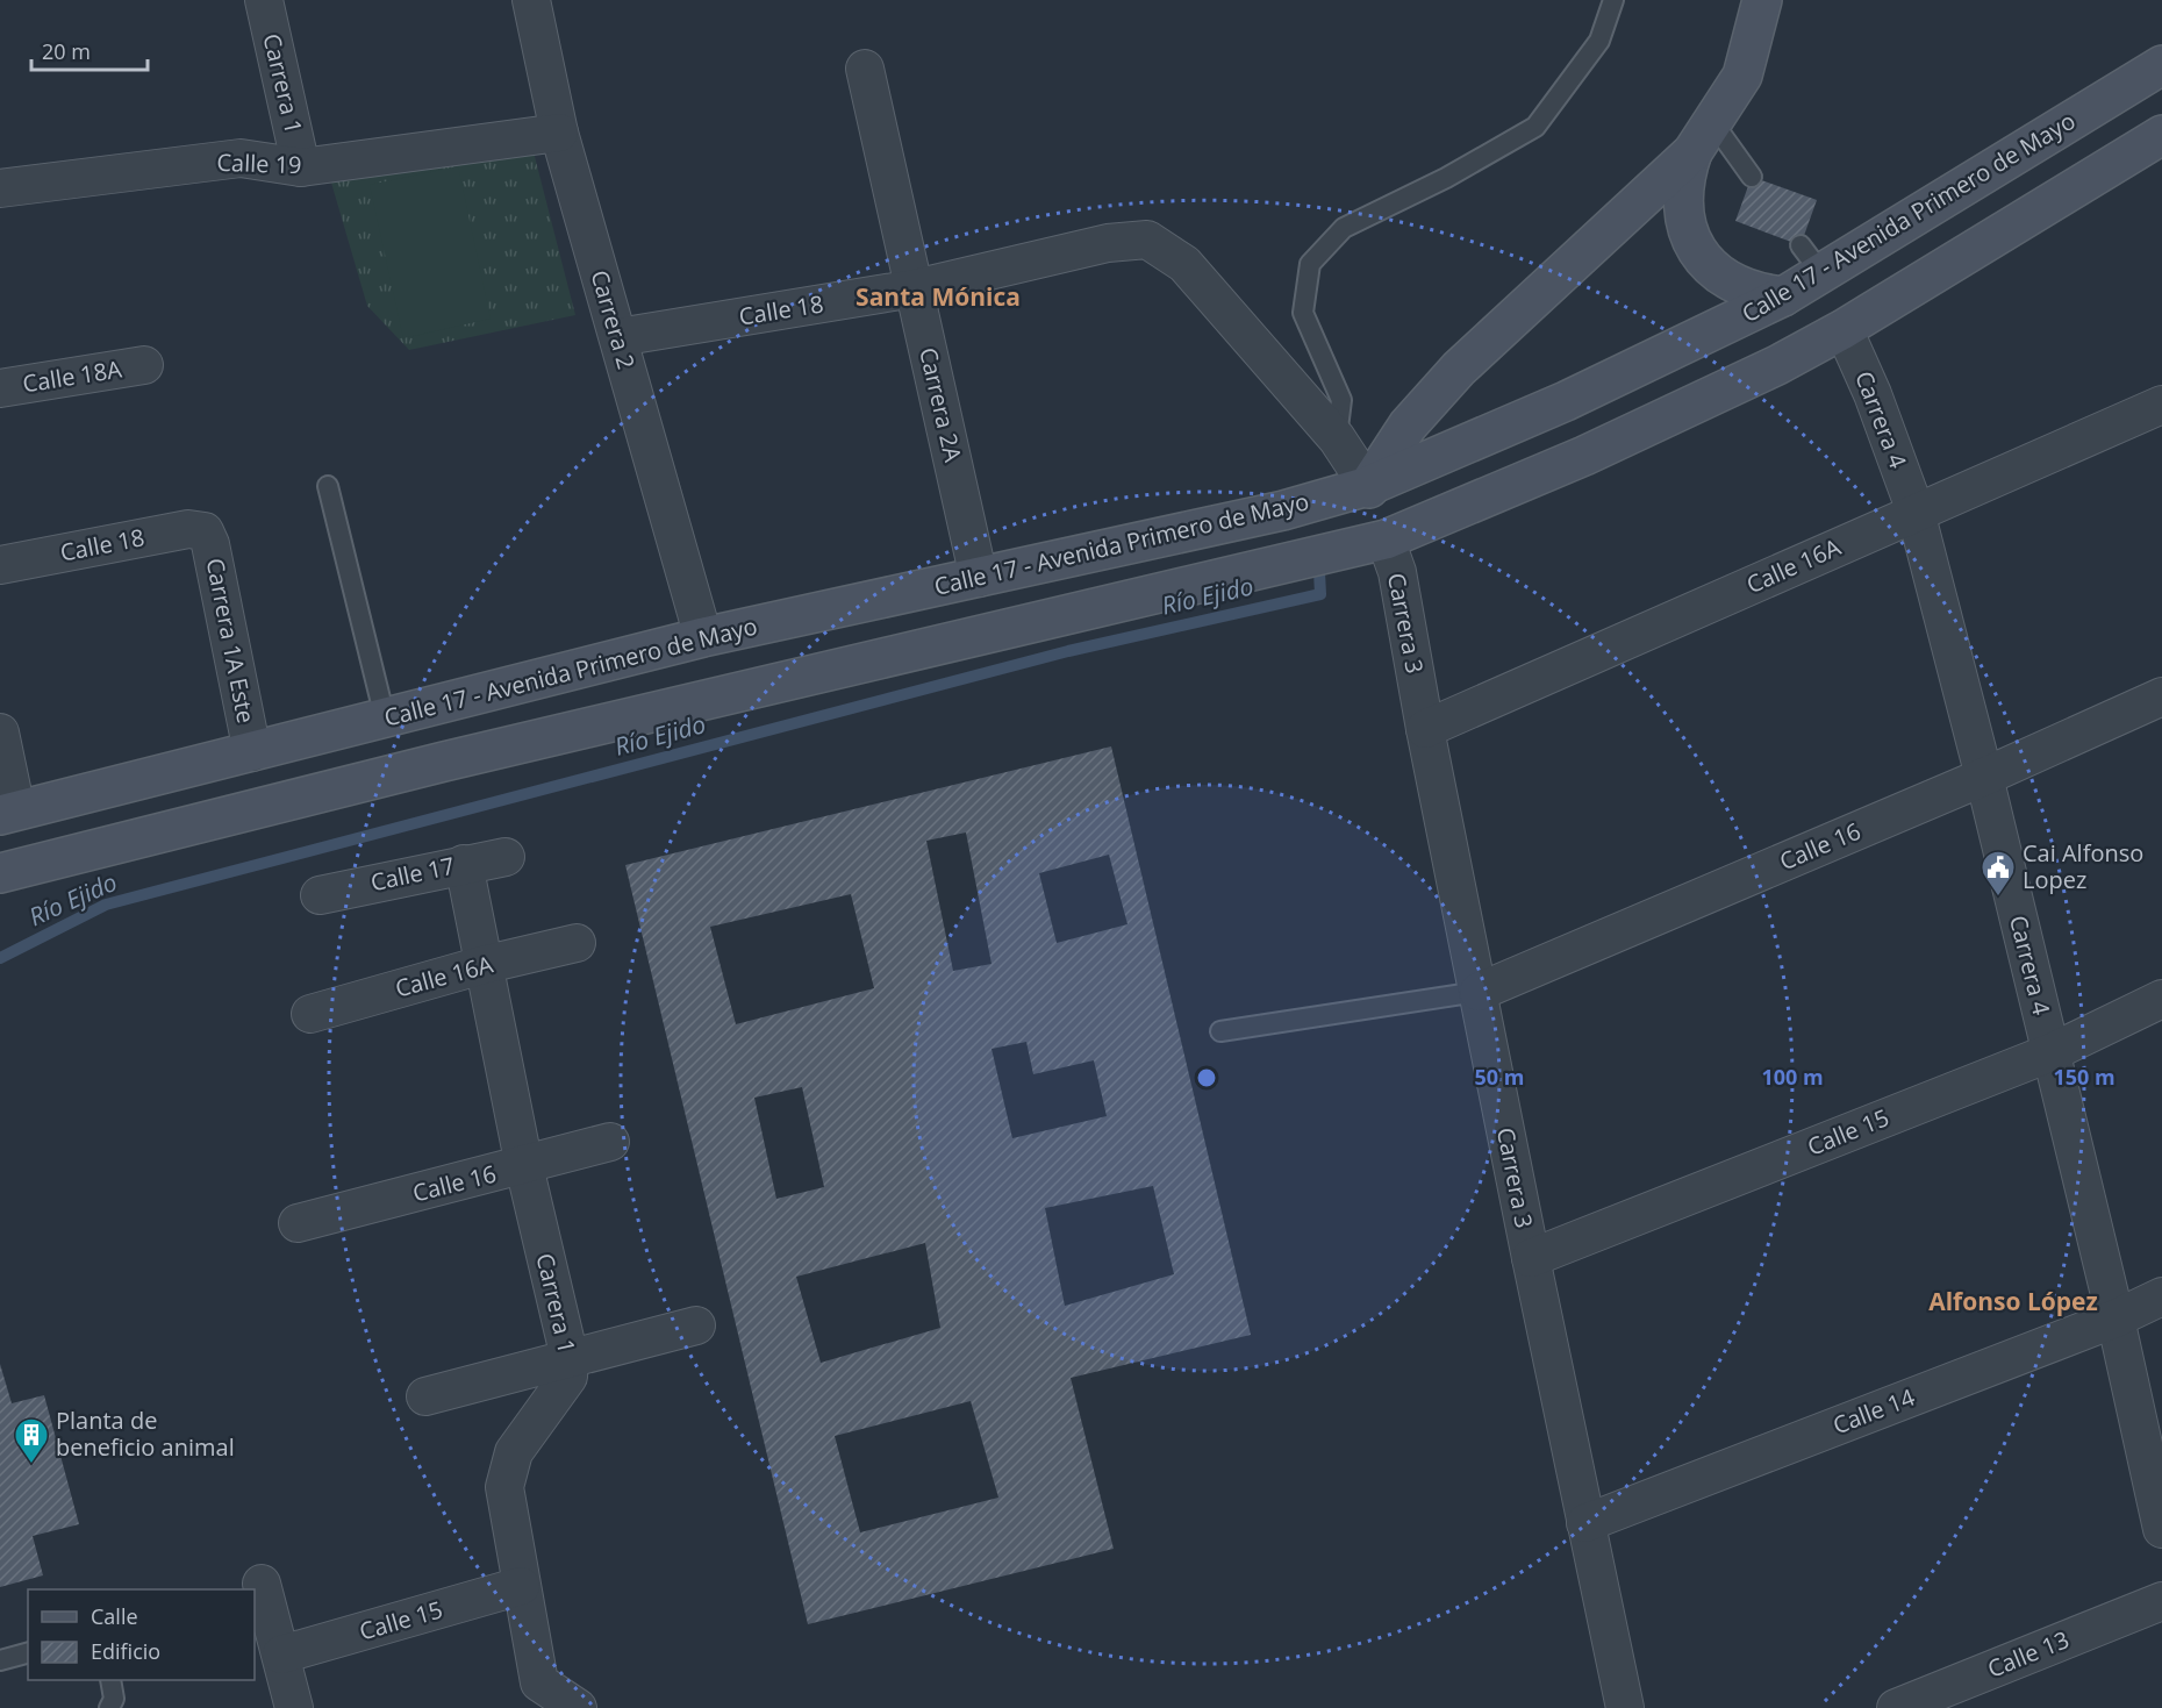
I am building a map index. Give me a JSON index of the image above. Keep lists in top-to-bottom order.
{
  "streets": {
    "main road": ["Calle 17 - Avenida Primero de Mayo", "Carrera 3"],
    "street": [
      "Carrera 1",
      "Calle 19",
      "Calle 18",
      "Carrera 2",
      "Calle 18A",
      "Carrera 2A",
      "Carrera 4",
      "Calle 16A",
      "Carrera 1A Este",
      "Calle 16",
      "Calle 17",
      "Calle 15",
      "Calle 14",
      "Calle 13"
    ]
  },
  "crossings": [
    ["Carrera 1", "Calle 19"],
    ["Carrera 1", "Calle 16A"],
    ["Carrera 1", "Calle 16"],
    ["Carrera 1", "Calle 17"],
    ["Carrera 1", "Calle 15"],
    ["Calle 19", "Carrera 2"],
    ["Calle 17 - Avenida Primero de Mayo", "Carrera 2"],
    ["Calle 17 - Avenida Primero de Mayo", "Carrera 2A"],
    ["Calle 17 - Avenida Primero de Mayo", "Carrera 3"],
    ["Calle 17 - Avenida Primero de Mayo", "Carrera 1A Este"],
    ["Calle 18", "Carrera 2"],
    ["Calle 18", "Carrera 2A"],
    ["Calle 18", "Carrera 3"],
    ["Calle 18", "Carrera 1A Este"],
    ["Carrera 4", "Calle 16A"],
    ["Carrera 4", "Calle 16"],
    ["Carrera 4", "Calle 15"],
    ["Carrera 4", "Calle 14"],
    ["Calle 16A", "Carrera 3"],
    ["Carrera 3", "Calle 16"],
    ["Carrera 3", "Calle 15"],
    ["Carrera 3", "Calle 14"]
  ],
  "districts": ["Santa Mónica", "Alfonso López"],
  "water": ["Río Ejido"],
  "places": {
    "public building": ["Cai Alfonso Lopez"],
    "building": ["Planta de beneficio animal"]
  },
  "legend": ["Calle", "Edificio"],
  "scale_bar": "20 m",
  "rings": ["50 m", "100 m", "150 m"]
}
